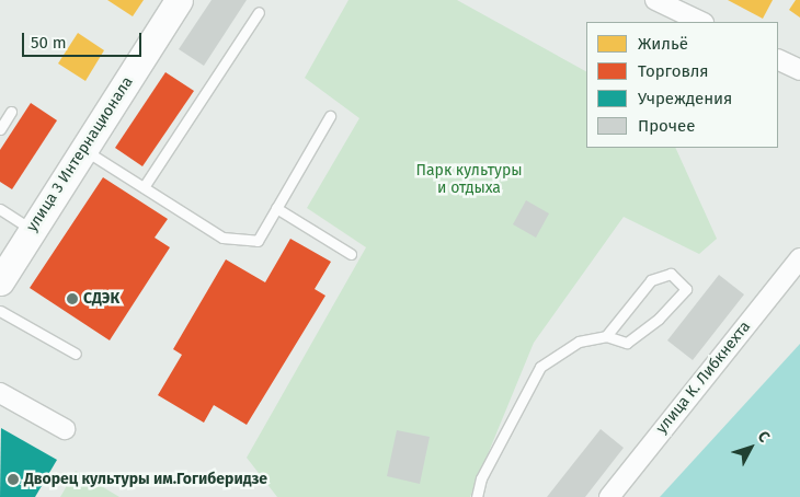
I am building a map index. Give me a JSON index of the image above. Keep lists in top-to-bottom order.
{
  "streets": {
    "street": ["улица 3 Интернационала", "улица К. Либкнехта"]
  },
  "parks": ["Парк культуры и отдыха"],
  "places": ["СДЭК", "Дворец культуры им.Гогиберидзе"],
  "legend": [
    "Жильё",
    "Торговля",
    "Учреждения",
    "Прочее"
  ],
  "scale_bar": "50 m",
  "north": "top right"
}
